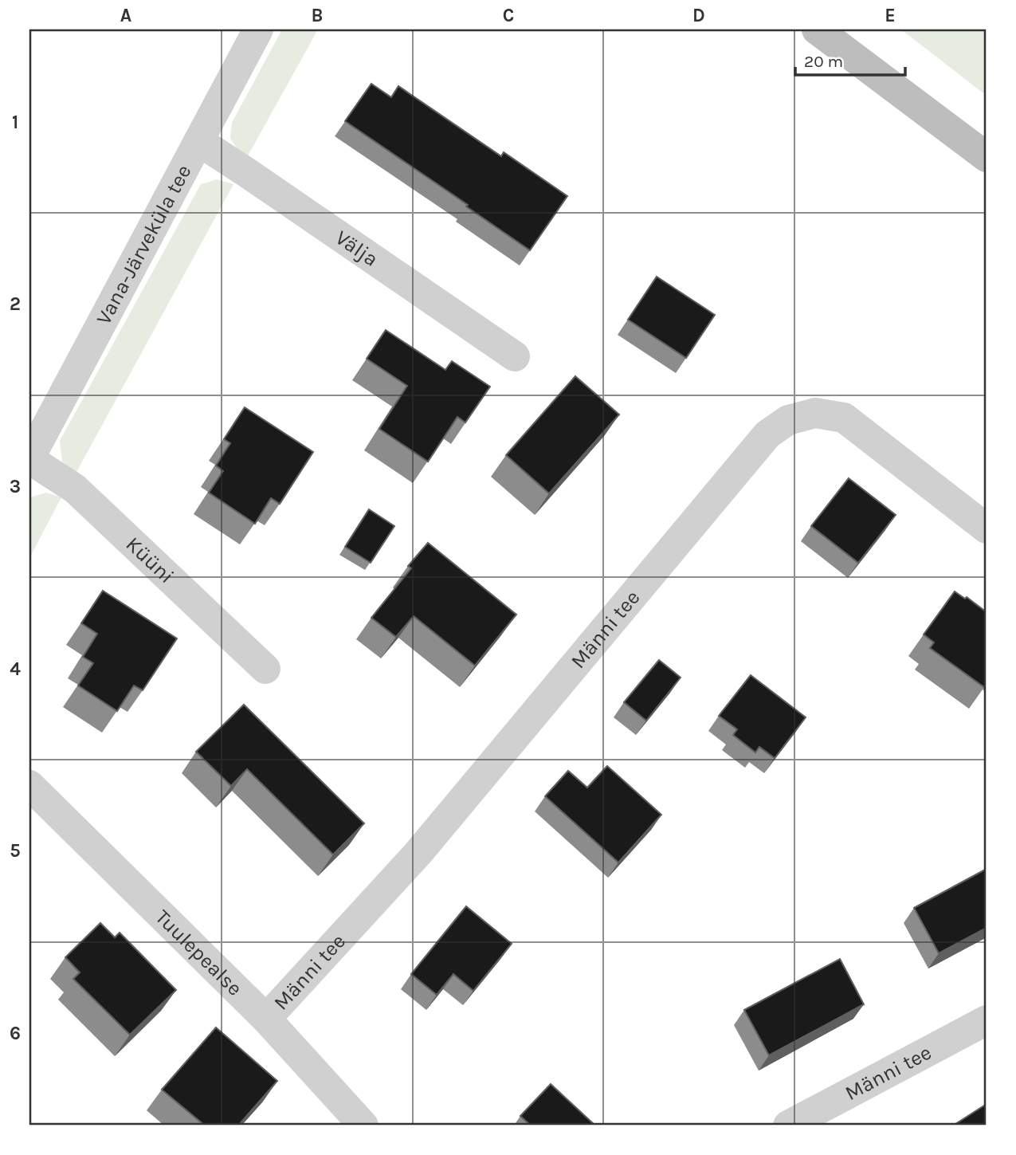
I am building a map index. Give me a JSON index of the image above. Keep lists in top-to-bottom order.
{
  "streets": {
    "street": [
      "Vana-Järveküla tee",
      "Välja",
      "Küüni",
      "Männi tee",
      "Tuulepealse"
    ]
  },
  "crossings": [
    ["Vana-Järveküla tee", "Välja"],
    ["Vana-Järveküla tee", "Küüni"],
    ["Männi tee", "Tuulepealse"]
  ],
  "scale_bar": "20 m",
  "grid": {
    "columns": [
      "A",
      "B",
      "C",
      "D",
      "E"
    ],
    "rows": [
      "1",
      "2",
      "3",
      "4",
      "5",
      "6"
    ]
  }
}
